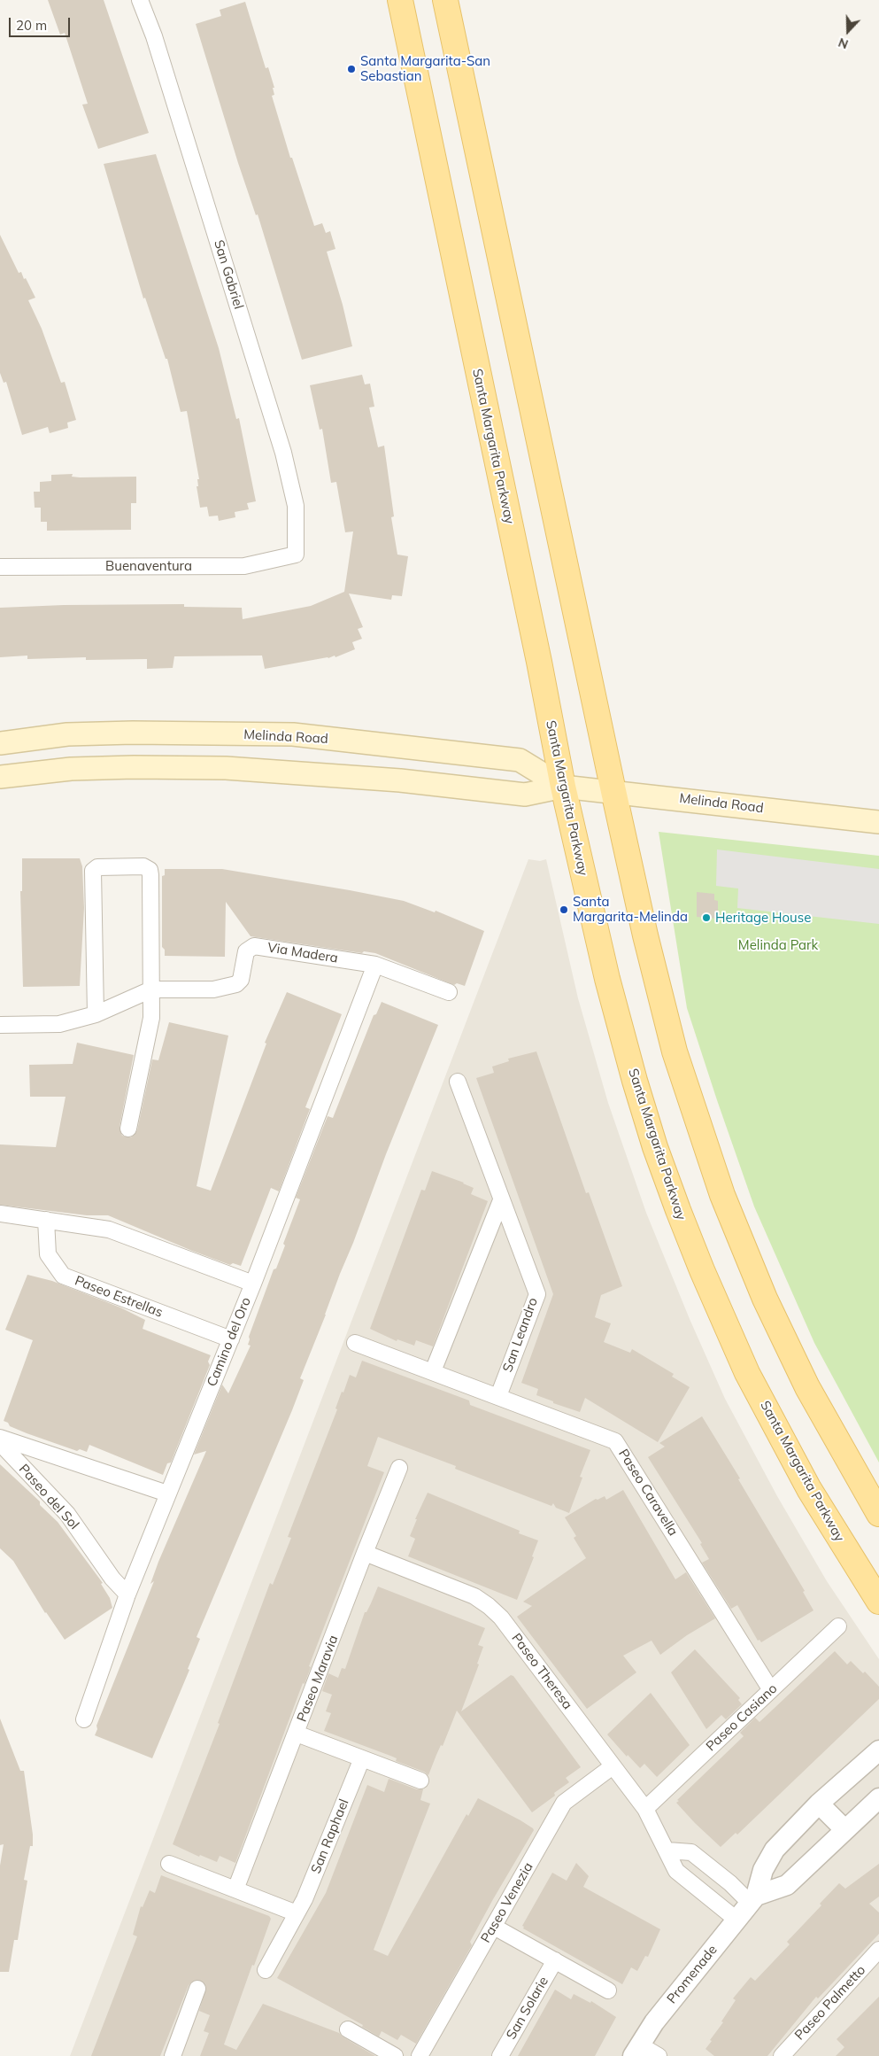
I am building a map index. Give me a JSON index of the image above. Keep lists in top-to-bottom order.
{
  "streets": {
    "main road": ["Santa Margarita Parkway", "Melinda Road"],
    "street": [
      "San Gabriel",
      "Buenaventura",
      "Via Madera",
      "Paseo Estrellas",
      "San Leandro",
      "Camino del Oro",
      "Paseo Caravella",
      "Paseo del Sol",
      "Paseo Theresa",
      "Paseo Maravia",
      "Paseo Casiano",
      "San Raphael",
      "Paseo Venezia",
      "Promenade",
      "Paseo Palmetto",
      "San Solarie"
    ]
  },
  "crossings": [
    ["San Gabriel", "Buenaventura"],
    ["Santa Margarita Parkway", "Melinda Road"],
    ["Via Madera", "Camino del Oro"],
    ["Paseo Estrellas", "Camino del Oro"],
    ["San Leandro", "Paseo Caravella"],
    ["Camino del Oro", "Paseo del Sol"],
    ["Paseo Caravella", "Paseo Casiano"],
    ["Paseo Theresa", "Paseo Maravia"],
    ["Paseo Theresa", "Paseo Casiano"],
    ["Paseo Theresa", "Paseo Venezia"],
    ["Paseo Theresa", "Promenade"],
    ["Paseo Venezia", "San Solarie"]
  ],
  "parks": ["Melinda Park"],
  "places": ["Santa Margarita-San Sebastian", "Santa Margarita-Melinda", "Heritage House"],
  "scale_bar": "20 m",
  "north": "bottom"
}
